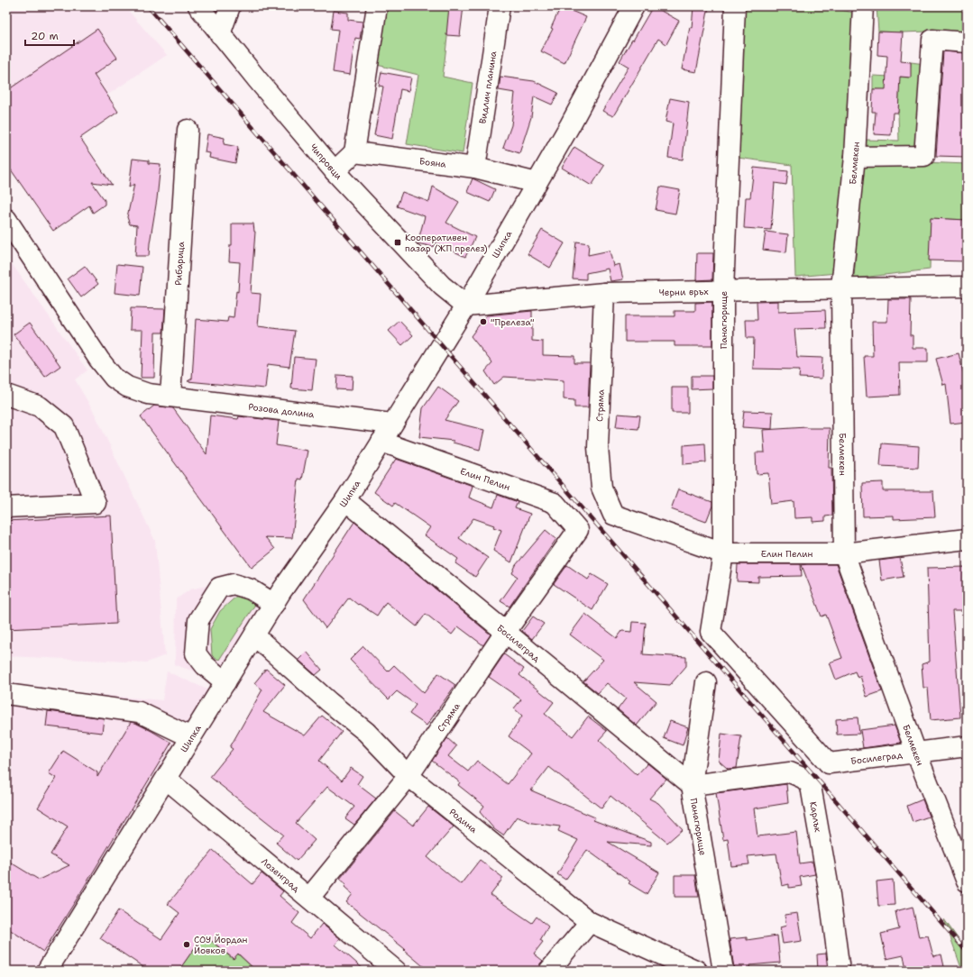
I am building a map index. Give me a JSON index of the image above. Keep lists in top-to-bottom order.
{
  "streets": {
    "street": [
      "Видлич планина",
      "Чипровци",
      "Бояна",
      "Белмекен",
      "Шипка",
      "Рибарица",
      "Черни връх",
      "Панагюрище",
      "Стряма",
      "Розова долина",
      "Елин Пелин",
      "Босилеград",
      "Карлък",
      "Родина",
      "Лозенград"
    ]
  },
  "crossings": [
    ["Видлич планина", "Бояна"],
    ["Чипровци", "Шипка"],
    ["Чипровци", "Черни връх"],
    ["Бояна", "Шипка"],
    ["Белмекен", "Черни връх"],
    ["Белмекен", "Елин Пелин"],
    ["Белмекен", "Босилеград"],
    ["Шипка", "Черни връх"],
    ["Шипка", "Розова долина"],
    ["Шипка", "Елин Пелин"],
    ["Шипка", "Босилеград"],
    ["Шипка", "Родина"],
    ["Шипка", "Лозенград"],
    ["Рибарица", "Розова долина"],
    ["Черни връх", "Панагюрище"],
    ["Черни връх", "Стряма"],
    ["Панагюрище", "Елин Пелин"],
    ["Панагюрище", "Босилеград"],
    ["Панагюрище", "Карлък"],
    ["Стряма", "Елин Пелин"],
    ["Стряма", "Босилеград"],
    ["Стряма", "Родина"],
    ["Стряма", "Лозенград"],
    ["Босилеград", "Карлък"]
  ],
  "places": {
    "transit": ["Кооперативен пазар (ЖП прелез)"],
    "other": ["\"Прелеза\"", "СОУ Йордан Йовков"]
  },
  "scale_bar": "20 m"
}
